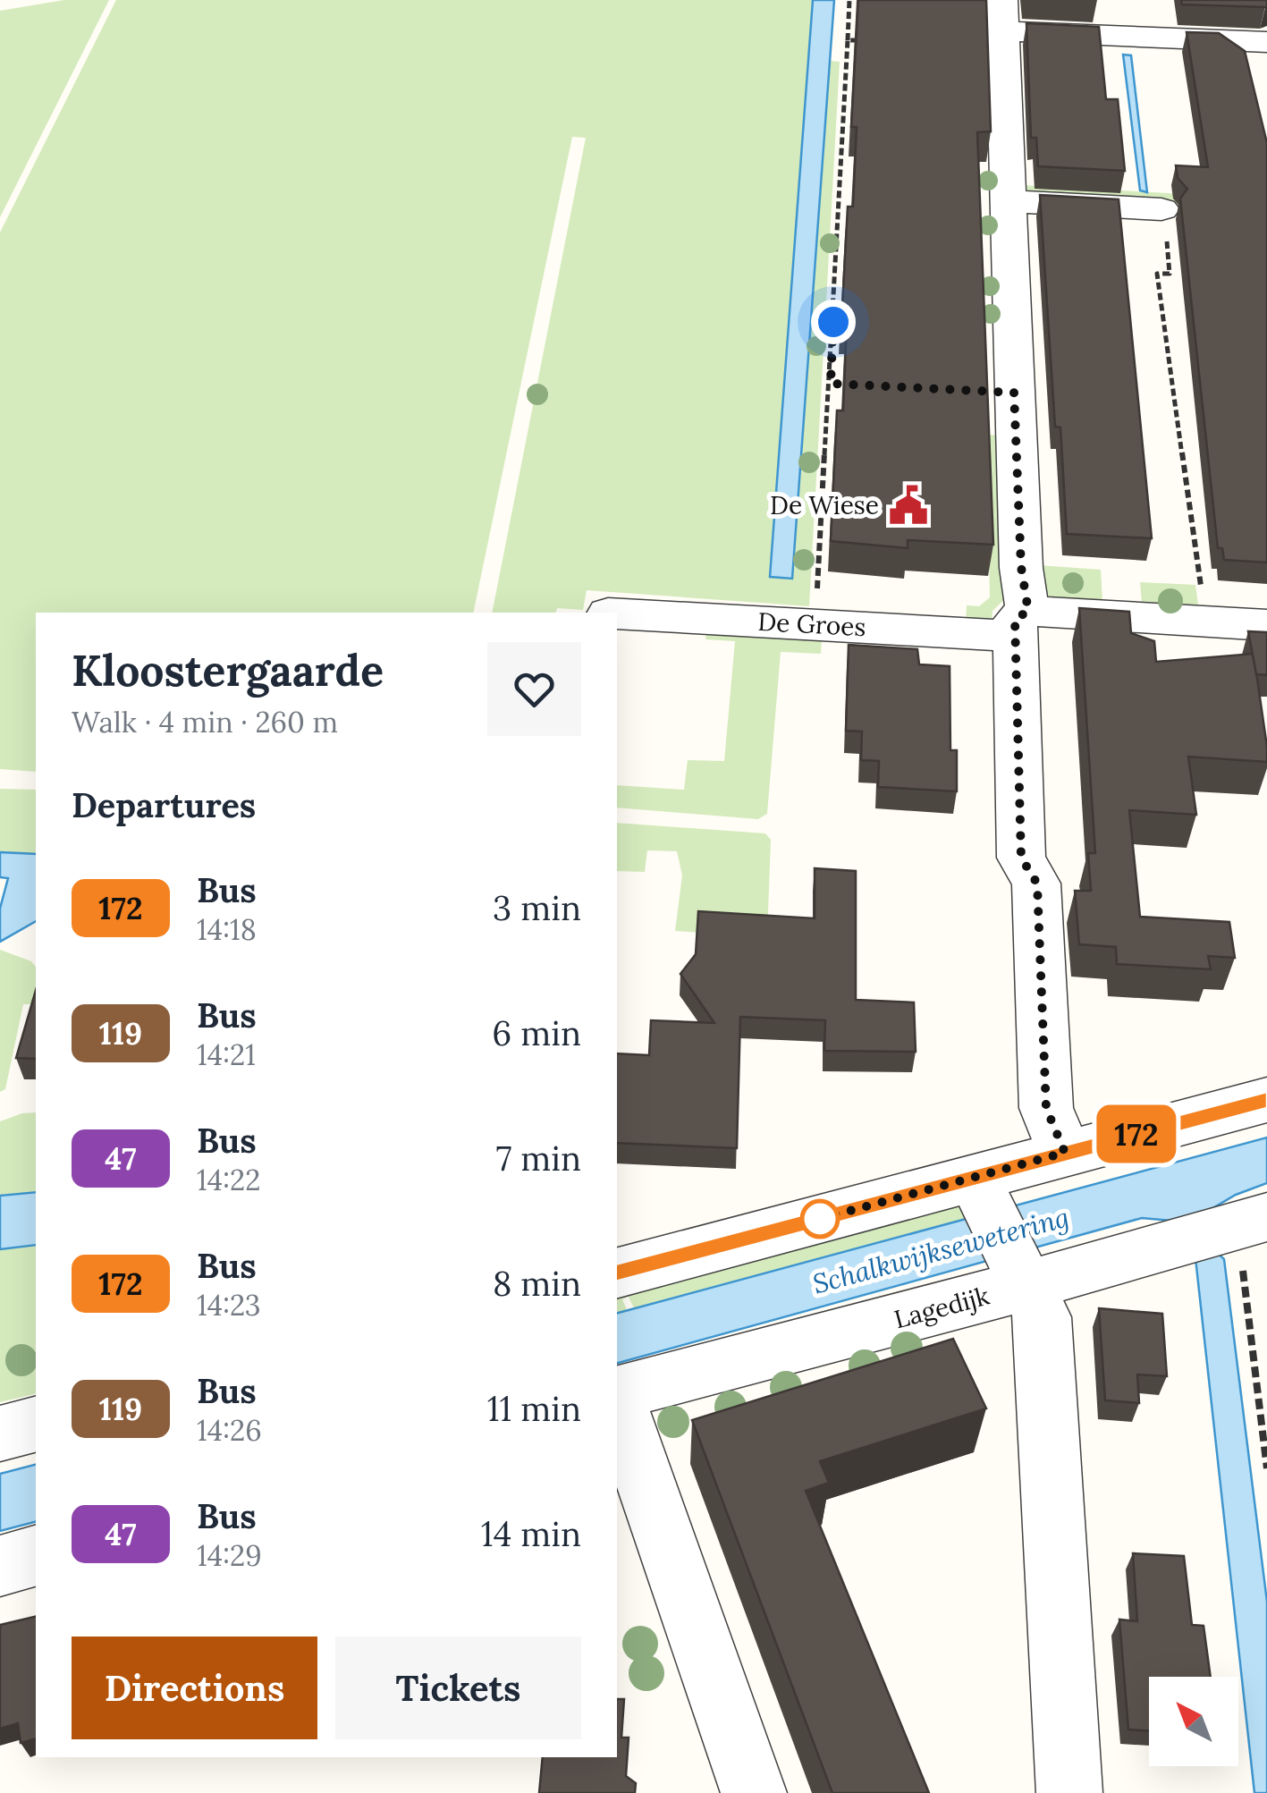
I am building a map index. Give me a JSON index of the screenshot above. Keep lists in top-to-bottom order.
{
  "streets": {
    "street": ["De Groes", "Lagedijk"]
  },
  "water": ["Schalkwijksewetering"],
  "places": {
    "public building": ["De Wiese"]
  },
  "lines": ["bus line 172"],
  "north": "top left",
  "page": {
    "on_map": "172",
    "heading": [
      ["Kloostergaarde", "Walk · 4 min · 260 m"],
      "Departures"
    ],
    "list": [
      {
        "mark": "172",
        "name": "Bus",
        "note": "14:18",
        "value": "3 min"
      },
      {
        "mark": "119",
        "name": "Bus",
        "note": "14:21",
        "value": "6 min"
      },
      {
        "mark": "47",
        "name": "Bus",
        "note": "14:22",
        "value": "7 min"
      },
      {
        "mark": "172",
        "name": "Bus",
        "note": "14:23",
        "value": "8 min"
      },
      {
        "mark": "119",
        "name": "Bus",
        "note": "14:26",
        "value": "11 min"
      },
      {
        "mark": "47",
        "name": "Bus",
        "note": "14:29",
        "value": "14 min"
      }
    ],
    "buttons": ["Directions", "Tickets"]
  }
}
